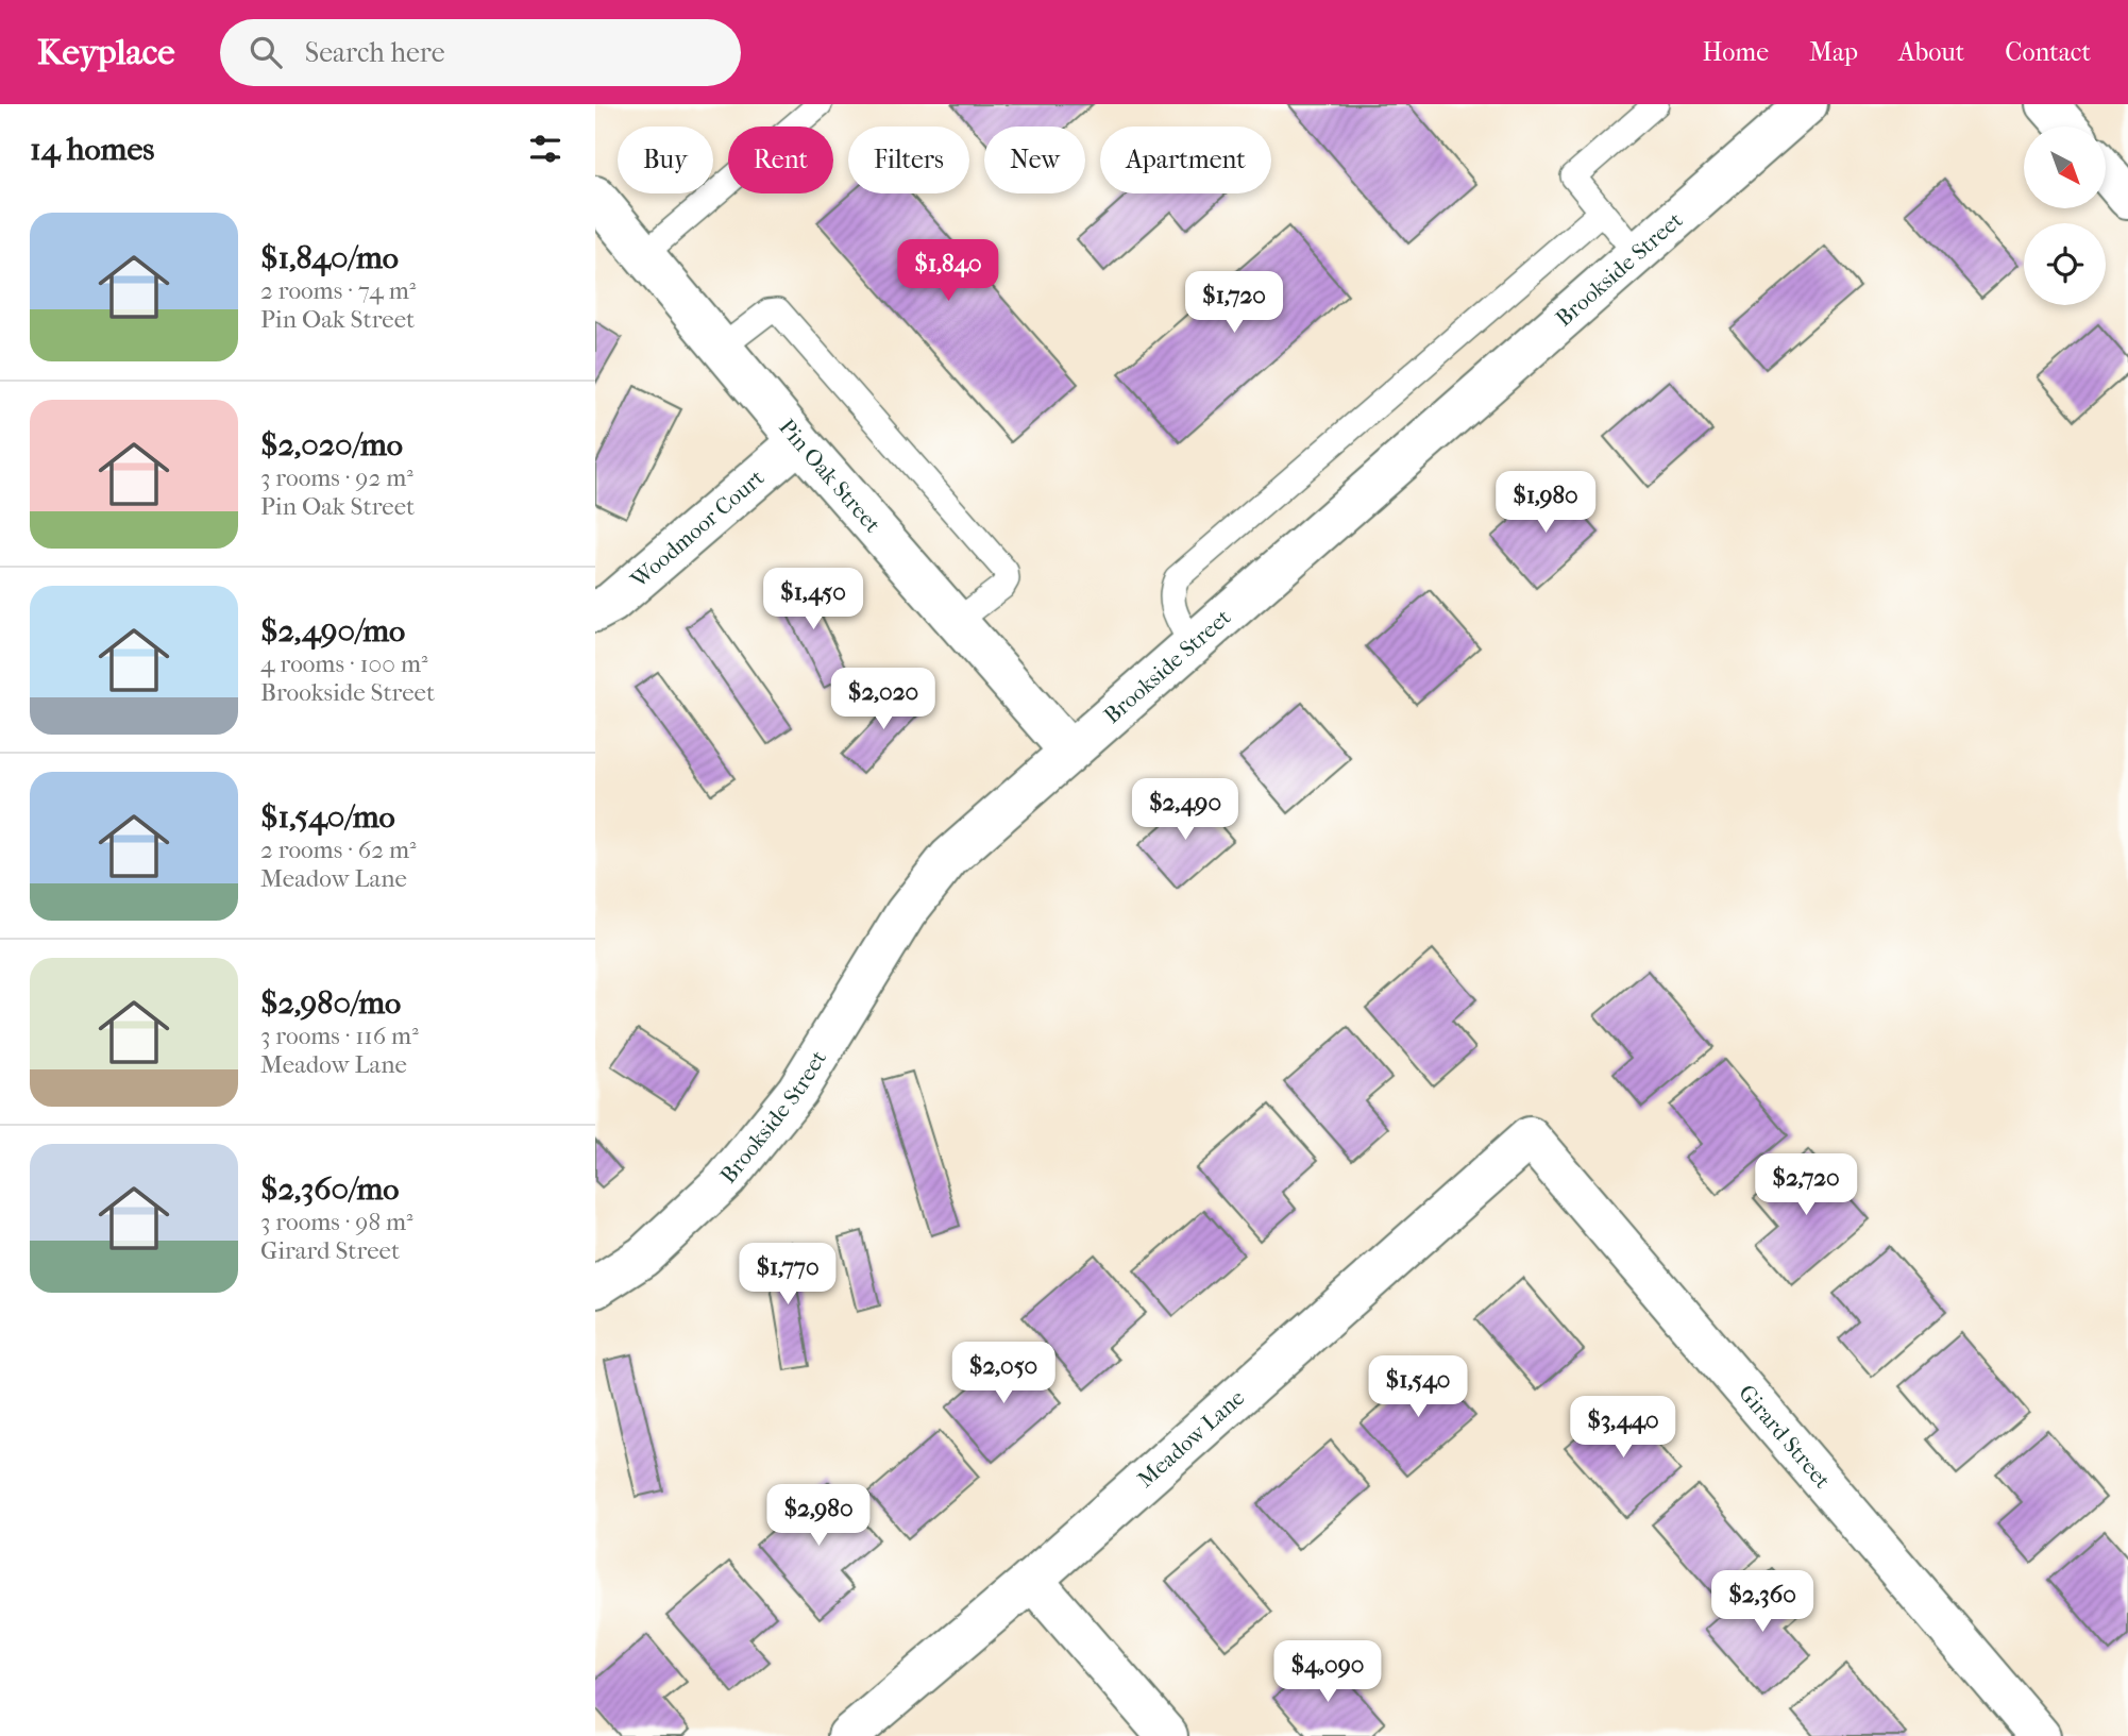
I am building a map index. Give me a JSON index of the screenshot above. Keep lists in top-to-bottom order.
{
  "streets": {
    "street": [
      "Brookside Street",
      "Pin Oak Street",
      "Woodmoor Court",
      "Girard Street",
      "Meadow Lane"
    ]
  },
  "crossings": [
    ["Brookside Street", "Pin Oak Street"],
    ["Pin Oak Street", "Woodmoor Court"],
    ["Girard Street", "Meadow Lane"]
  ],
  "north": "bottom right",
  "page": {
    "header": "Keyplace",
    "search": "Search here",
    "nav": [
      "Home",
      "Map",
      "About",
      "Contact"
    ],
    "heading": "14 homes",
    "chip": [
      "Buy",
      "Rent",
      "Filters",
      "New",
      "Apartment"
    ],
    "list": [
      {
        "name": "$1,840/mo",
        "note": "2 rooms · 74 m² · Pin Oak Street"
      },
      {
        "name": "$2,020/mo",
        "note": "3 rooms · 92 m² · Pin Oak Street"
      },
      {
        "name": "$2,490/mo",
        "note": "4 rooms · 100 m² · Brookside Street"
      },
      {
        "name": "$1,540/mo",
        "note": "2 rooms · 62 m² · Meadow Lane"
      },
      {
        "name": "$2,980/mo",
        "note": "3 rooms · 116 m² · Meadow Lane"
      },
      {
        "name": "$2,360/mo",
        "note": "3 rooms · 98 m² · Girard Street"
      }
    ],
    "price": [
      "$1,840",
      "$1,720",
      "$1,980",
      "$1,450",
      "$2,020",
      "$2,490",
      "$2,720",
      "$1,770",
      "$2,050",
      "$1,540",
      "$3,440",
      "$2,980",
      "$2,360",
      "$4,090"
    ]
  }
}
